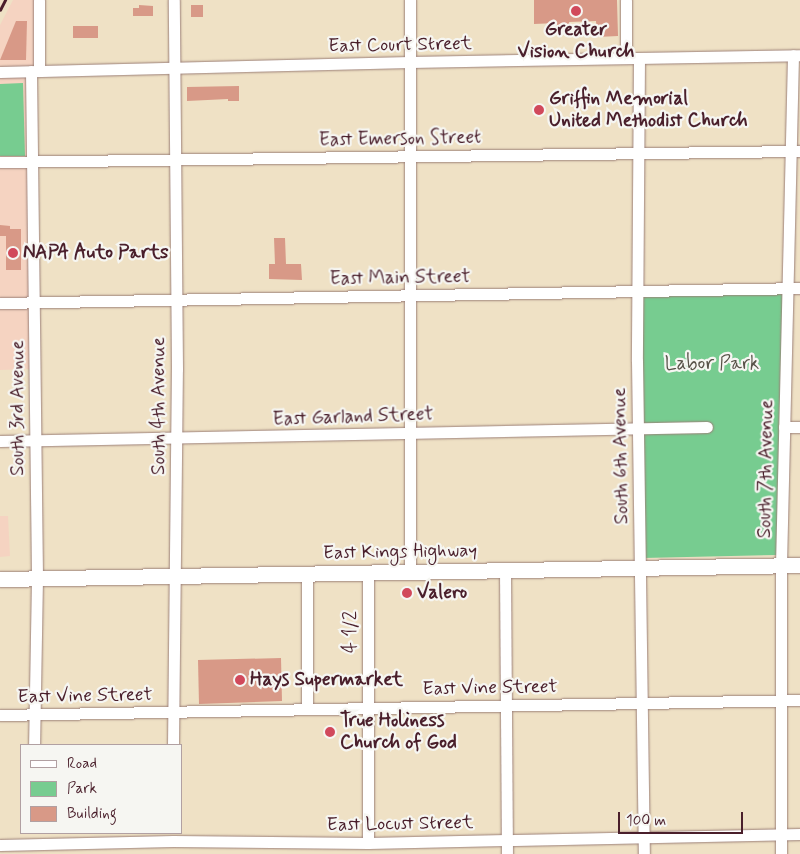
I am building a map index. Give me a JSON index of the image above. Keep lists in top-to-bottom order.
{
  "streets": {
    "main road": ["East Kings Highway"],
    "street": [
      "East Court Street",
      "East Emerson Street",
      "East Main Street",
      "South 4th Avenue",
      "South 3rd Avenue",
      "East Garland Street",
      "South 6th Avenue",
      "South 7th Avenue",
      "4 1/2",
      "East Vine Street",
      "East Locust Street"
    ]
  },
  "crossings": [
    ["East Court Street", "South 4th Avenue"],
    ["East Court Street", "South 3rd Avenue"],
    ["East Court Street", "South 6th Avenue"],
    ["East Court Street", "South 7th Avenue"],
    ["East Emerson Street", "South 4th Avenue"],
    ["East Emerson Street", "South 3rd Avenue"],
    ["East Emerson Street", "South 6th Avenue"],
    ["East Emerson Street", "South 7th Avenue"],
    ["East Main Street", "South 4th Avenue"],
    ["East Main Street", "South 3rd Avenue"],
    ["East Main Street", "South 6th Avenue"],
    ["East Main Street", "South 7th Avenue"],
    ["South 4th Avenue", "East Garland Street"],
    ["South 4th Avenue", "East Kings Highway"],
    ["South 4th Avenue", "East Vine Street"],
    ["South 3rd Avenue", "East Garland Street"],
    ["South 3rd Avenue", "East Kings Highway"],
    ["South 3rd Avenue", "East Vine Street"],
    ["East Garland Street", "South 6th Avenue"],
    ["South 6th Avenue", "East Kings Highway"],
    ["South 6th Avenue", "East Vine Street"],
    ["South 6th Avenue", "East Locust Street"],
    ["South 7th Avenue", "East Kings Highway"],
    ["South 7th Avenue", "East Vine Street"],
    ["South 7th Avenue", "East Locust Street"],
    ["East Kings Highway", "4 1/2"],
    ["4 1/2", "East Vine Street"],
    ["4 1/2", "East Locust Street"]
  ],
  "parks": ["Labor Park"],
  "places": [
    "Greater Vision Church",
    "Griffin Memorial United Methodist Church",
    "NAPA Auto Parts",
    "Valero",
    "Hays Supermarket",
    "True Holiness Church of God"
  ],
  "legend": ["Road", "Park", "Building"],
  "scale_bar": "100 m"
}
